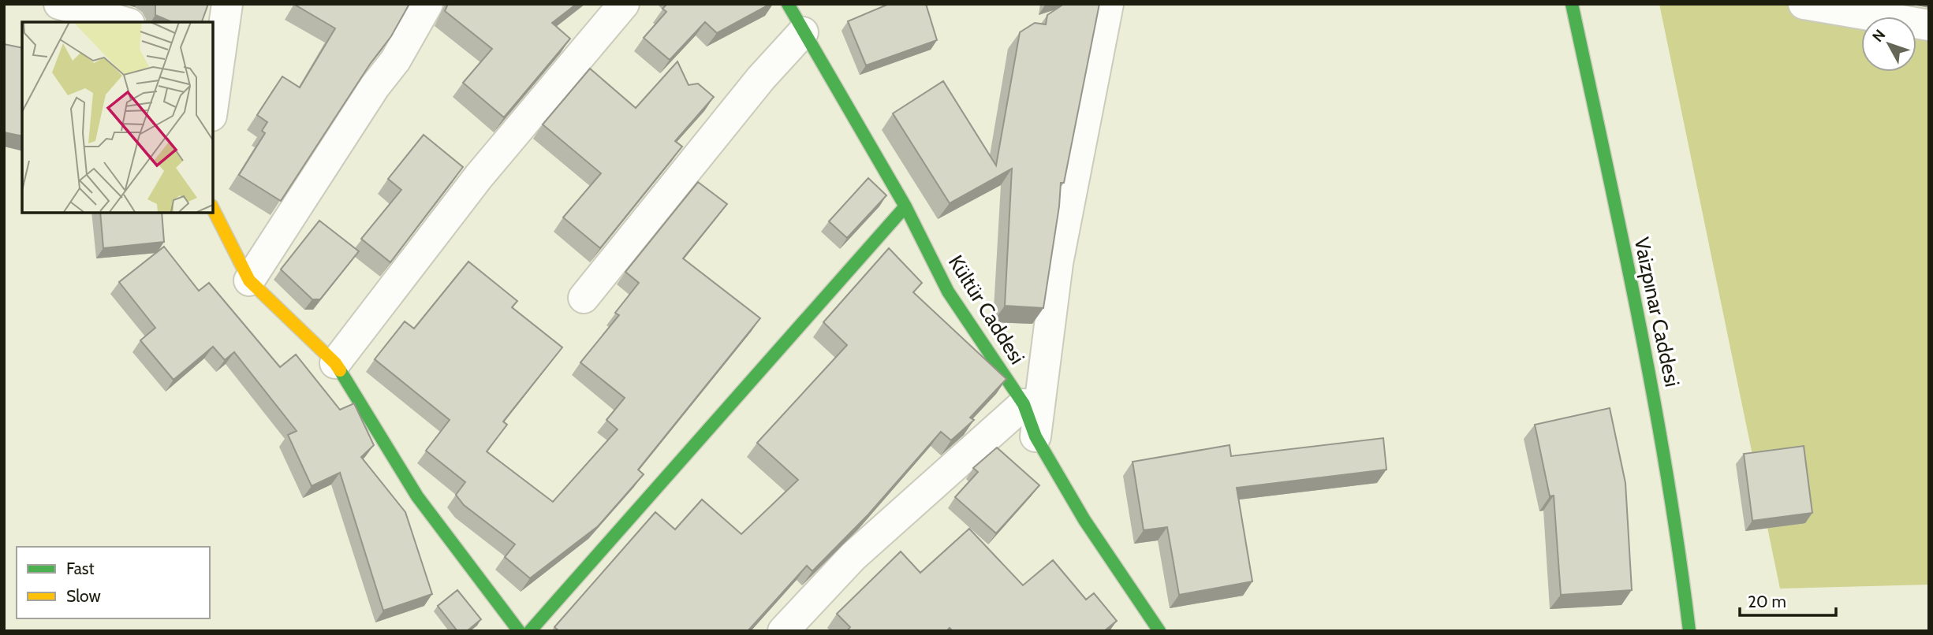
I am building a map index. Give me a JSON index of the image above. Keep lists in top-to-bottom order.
{
  "streets": {
    "street": ["Kültür Caddesi", "Vaizpınar Caddesi"]
  },
  "legend": ["Fast", "Slow"],
  "scale_bar": "20 m",
  "north": "top left"
}
